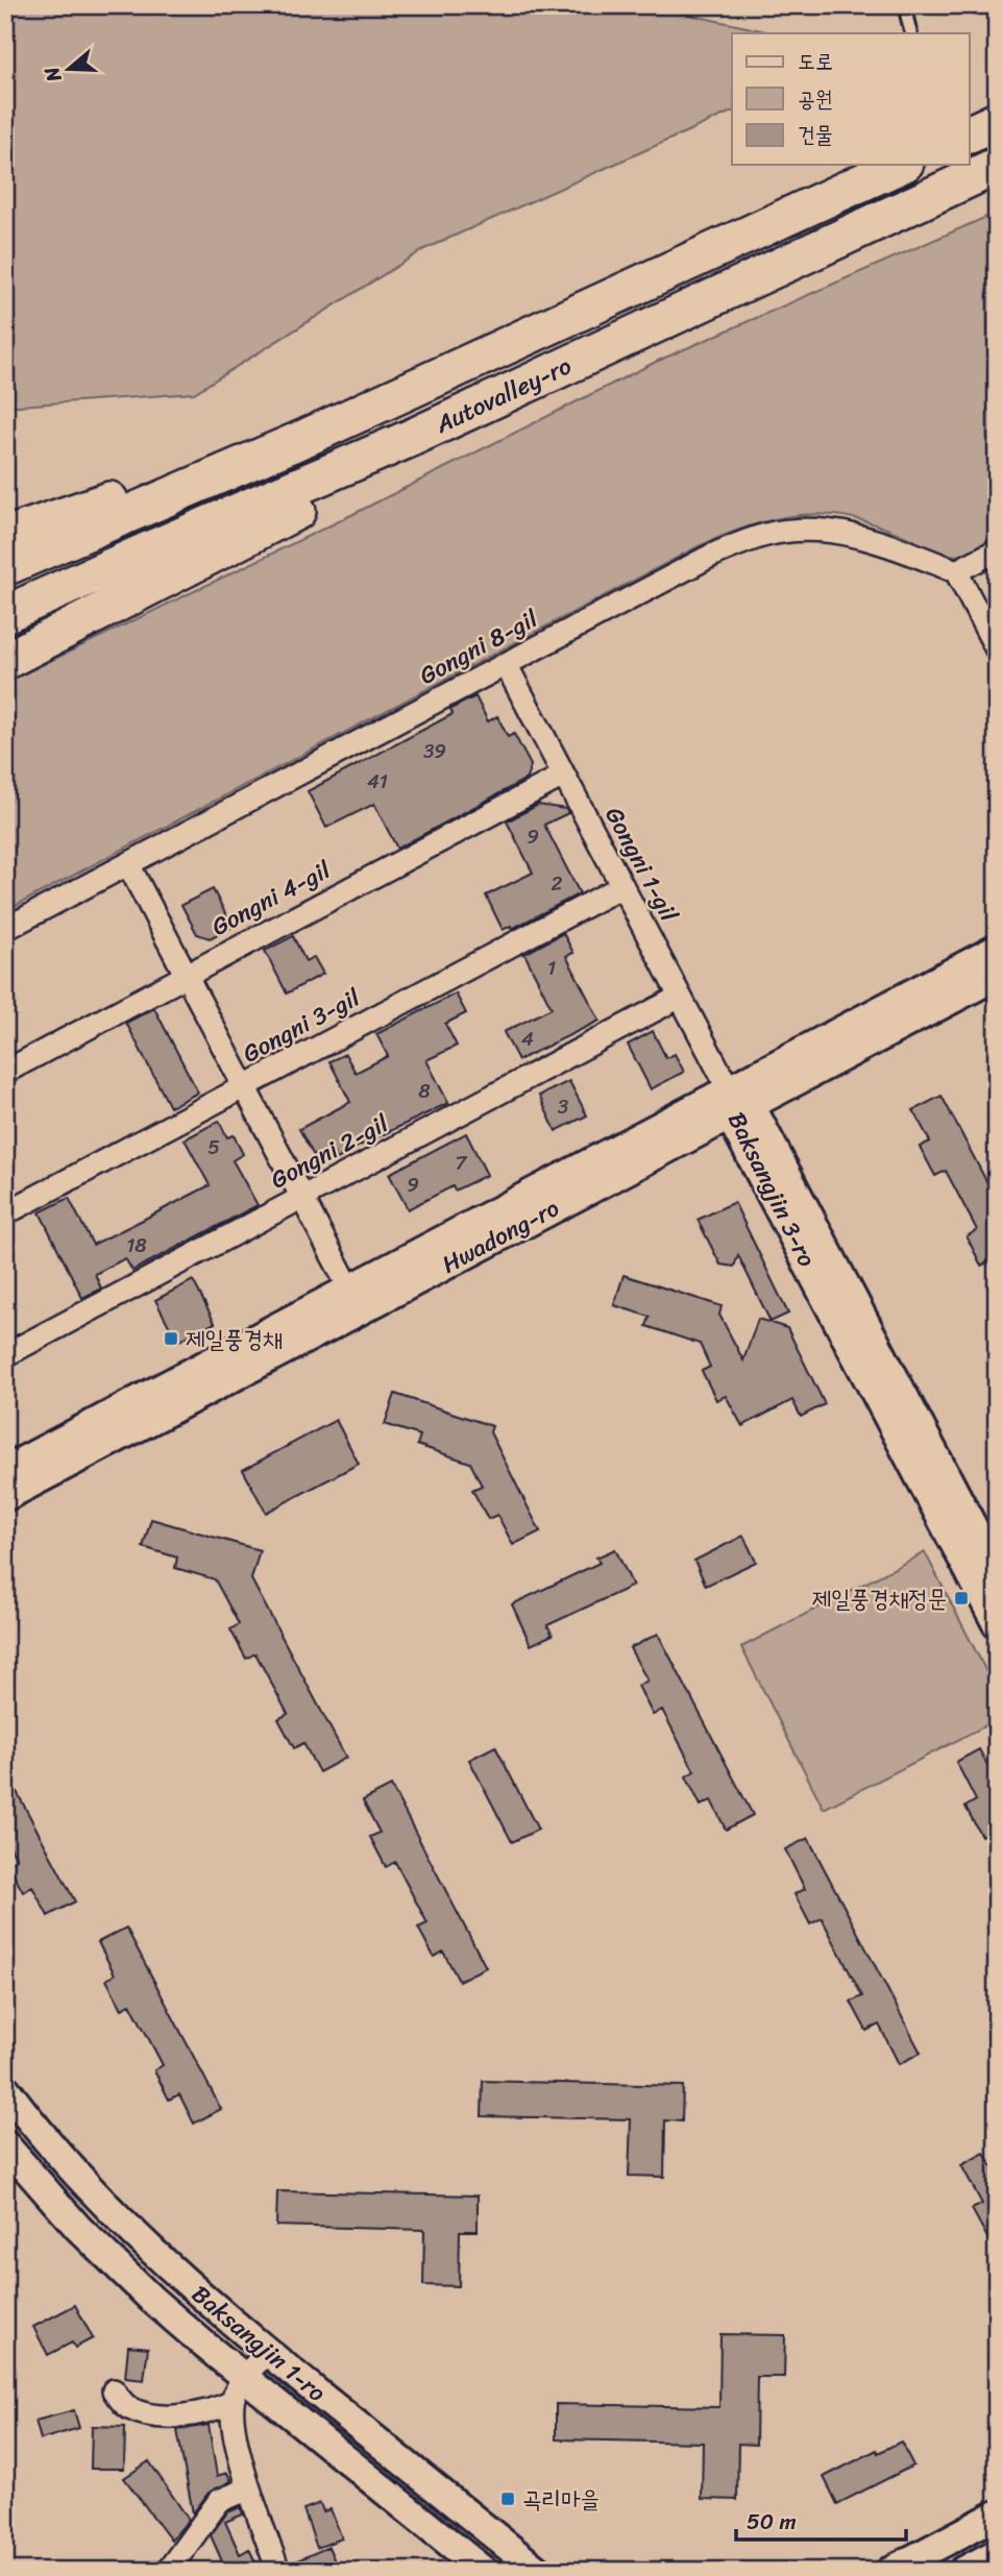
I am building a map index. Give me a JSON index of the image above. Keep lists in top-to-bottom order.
{
  "streets": {
    "highway": ["Autovalley-ro"],
    "street": [
      "Gongni 8-gil",
      "Gongni 1-gil",
      "Gongni 4-gil",
      "Gongni 3-gil",
      "Gongni 2-gil",
      "Baksangjin 3-ro",
      "Hwadong-ro",
      "Baksangjin 1-ro"
    ]
  },
  "crossings": [
    ["Gongni 8-gil", "Gongni 1-gil"],
    ["Gongni 1-gil", "Gongni 4-gil"],
    ["Gongni 1-gil", "Gongni 3-gil"],
    ["Gongni 1-gil", "Gongni 2-gil"],
    ["Gongni 1-gil", "Baksangjin 3-ro"],
    ["Gongni 1-gil", "Hwadong-ro"],
    ["Baksangjin 3-ro", "Hwadong-ro"]
  ],
  "places": {
    "transit": ["제일풍경채", "제일풍경채정문", "곡리마을"]
  },
  "house_numbers": [
    "39",
    "41",
    "9",
    "2",
    "1",
    "4",
    "8",
    "3",
    "5",
    "7",
    "9",
    "18"
  ],
  "legend": ["도로", "공원", "건물"],
  "scale_bar": "50 m",
  "north": "left"
}
